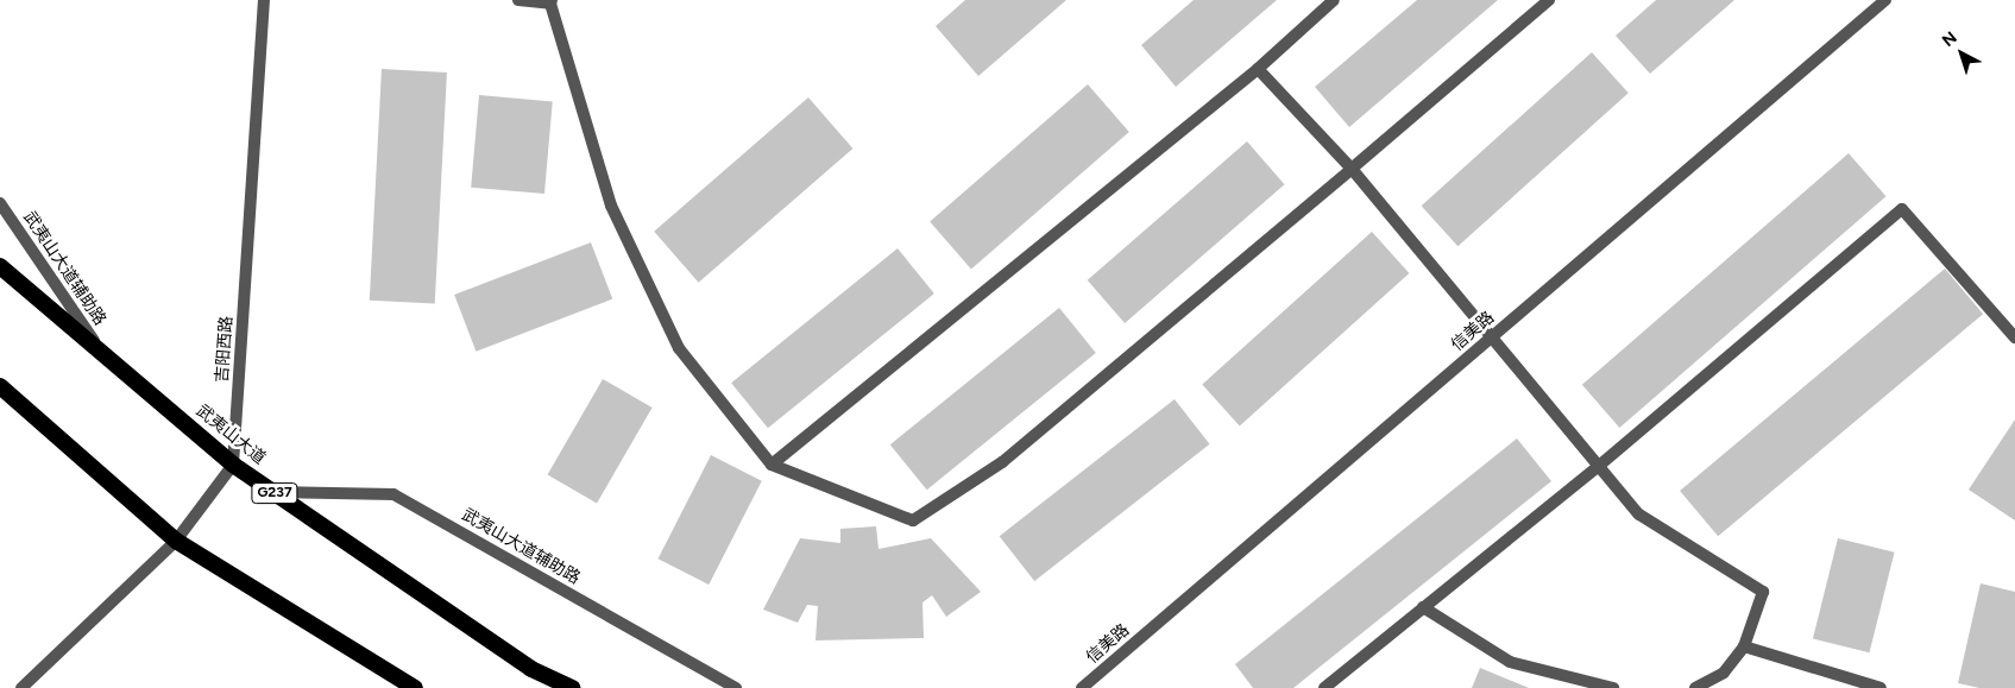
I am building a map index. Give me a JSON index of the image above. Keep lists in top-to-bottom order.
{
  "streets": {
    "highway": ["武夷山大道", "G237"],
    "street": ["武夷山大道辅助路", "信美路", "吉阳西路"]
  },
  "crossings": [
    ["武夷山大道辅助路", "武夷山大道"],
    ["吉阳西路", "武夷山大道"]
  ],
  "north": "top left"
}
